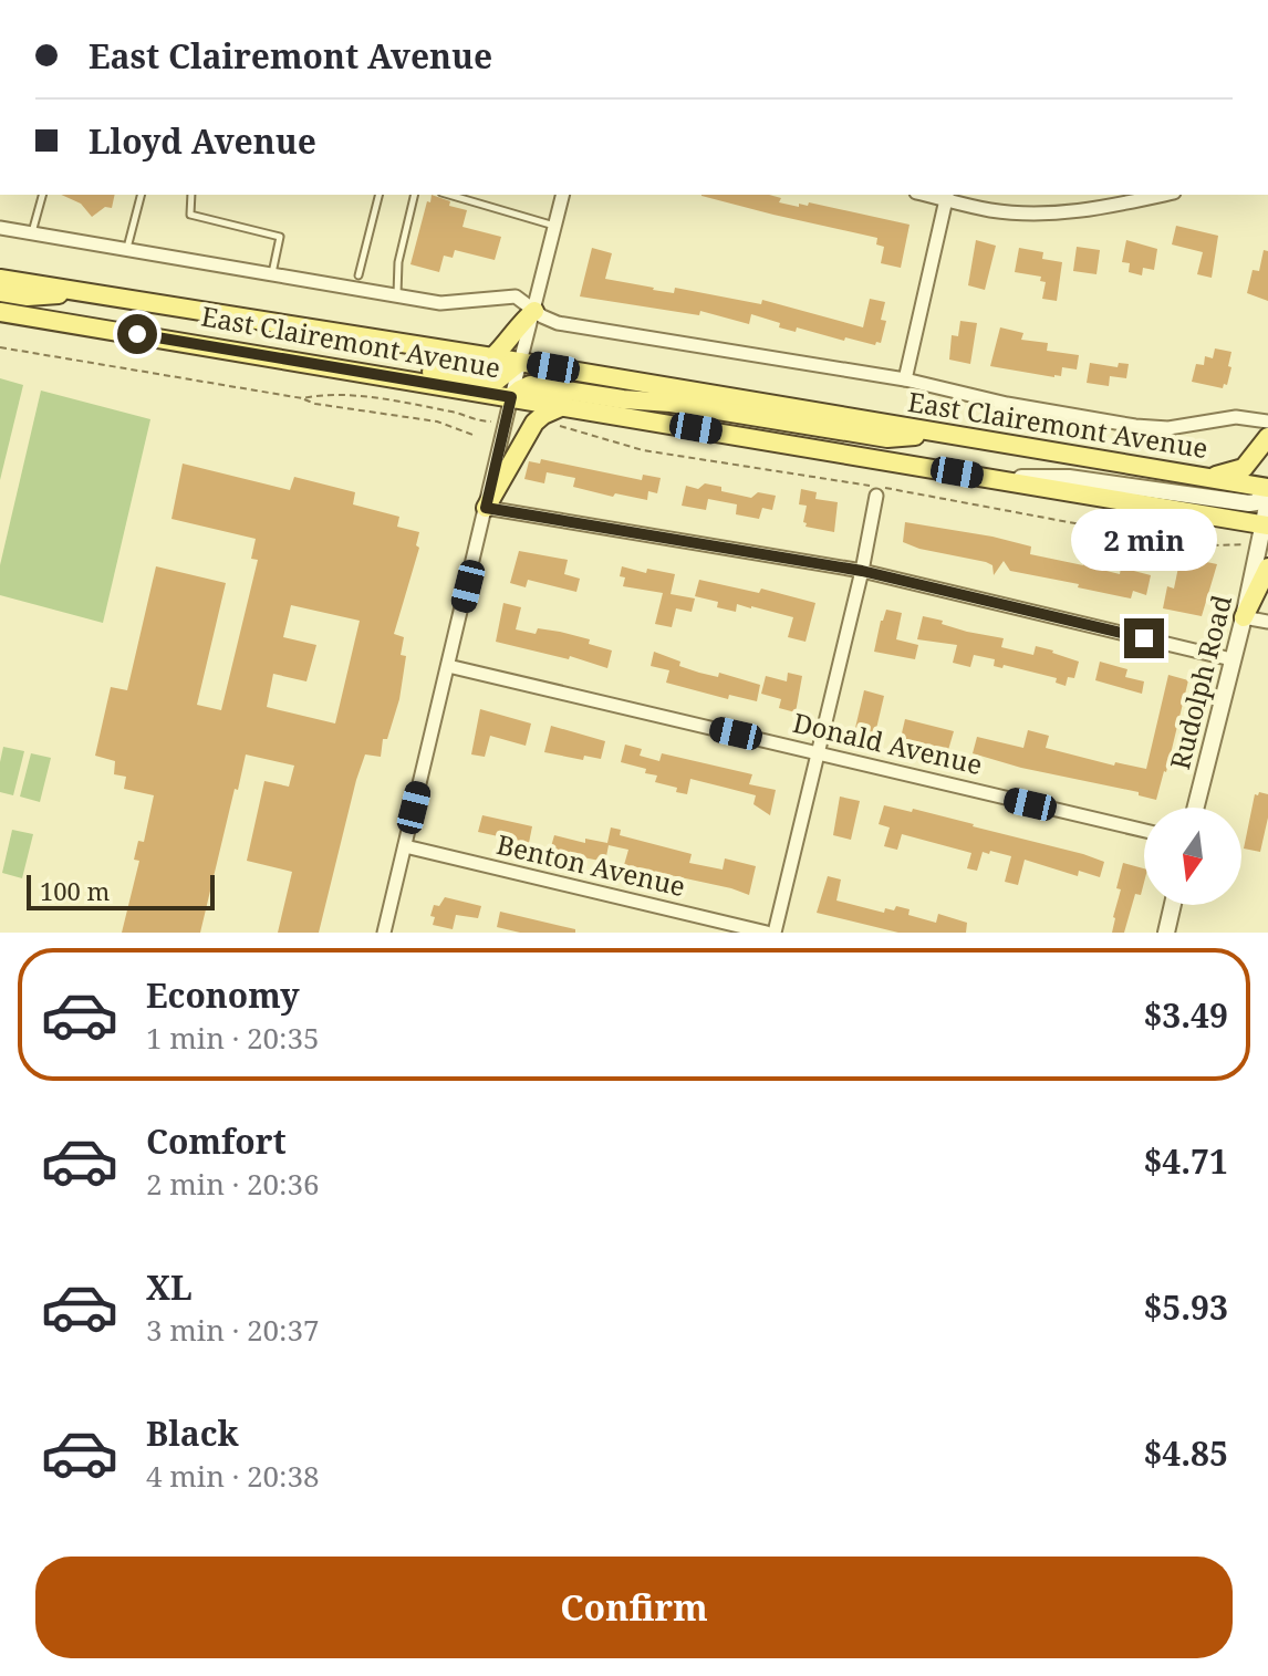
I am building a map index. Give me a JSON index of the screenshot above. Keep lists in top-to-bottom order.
{
  "streets": {
    "main road": ["East Clairemont Avenue"],
    "street": ["Rudolph Road", "Donald Avenue", "Benton Avenue"]
  },
  "crossings": [
    ["East Clairemont Avenue", "Rudolph Road"]
  ],
  "scale_bar": "100 m",
  "north": "bottom",
  "page": {
    "banner": ["East Clairemont Avenue", "Lloyd Avenue"],
    "bubble": "2 min",
    "scale": "100 m",
    "list": [
      {
        "name": "Economy",
        "note": "1 min · 20:35",
        "value": "$3.49"
      },
      {
        "name": "Comfort",
        "note": "2 min · 20:36",
        "value": "$4.71"
      },
      {
        "name": "XL",
        "note": "3 min · 20:37",
        "value": "$5.93"
      },
      {
        "name": "Black",
        "note": "4 min · 20:38",
        "value": "$4.85"
      }
    ],
    "buttons": "Confirm"
  }
}
